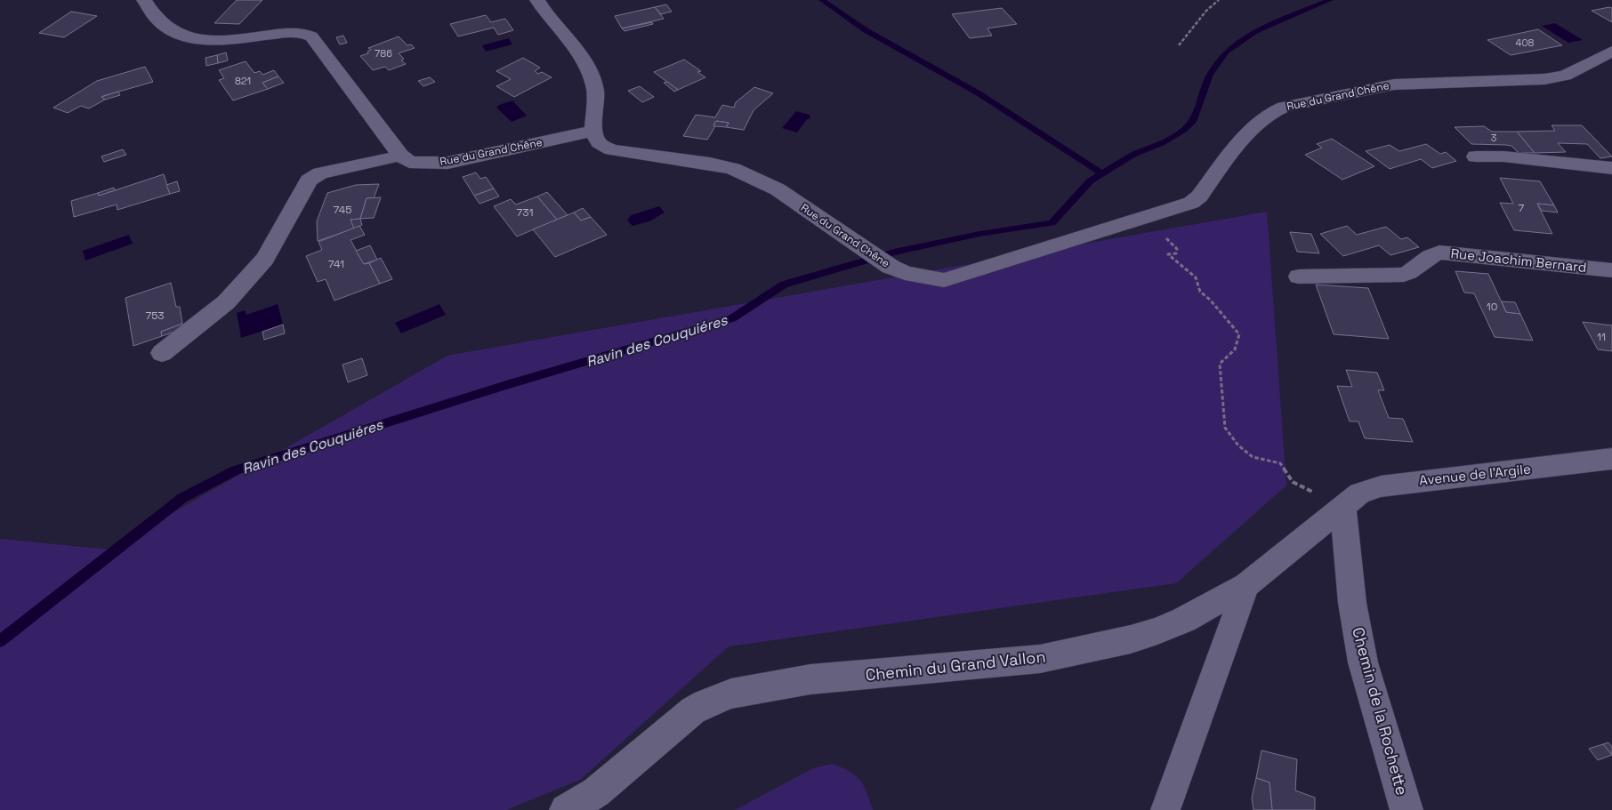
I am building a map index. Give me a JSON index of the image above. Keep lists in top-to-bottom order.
{
  "streets": {
    "street": [
      "Rue du Grand Chêne",
      "Rue Joachim Bernard",
      "Avenue de l'Argile",
      "Chemin du Grand Vallon",
      "Chemin de la Rochette"
    ]
  },
  "crossings": [
    ["Avenue de l'Argile", "Chemin du Grand Vallon"],
    ["Avenue de l'Argile", "Chemin de la Rochette"],
    ["Chemin du Grand Vallon", "Chemin de la Rochette"]
  ],
  "water": ["Ravin des Couquiéres"],
  "house_numbers": [
    "408",
    "786",
    "821",
    "3",
    "7",
    "745",
    "731",
    "741",
    "10",
    "753",
    "11"
  ]
}
